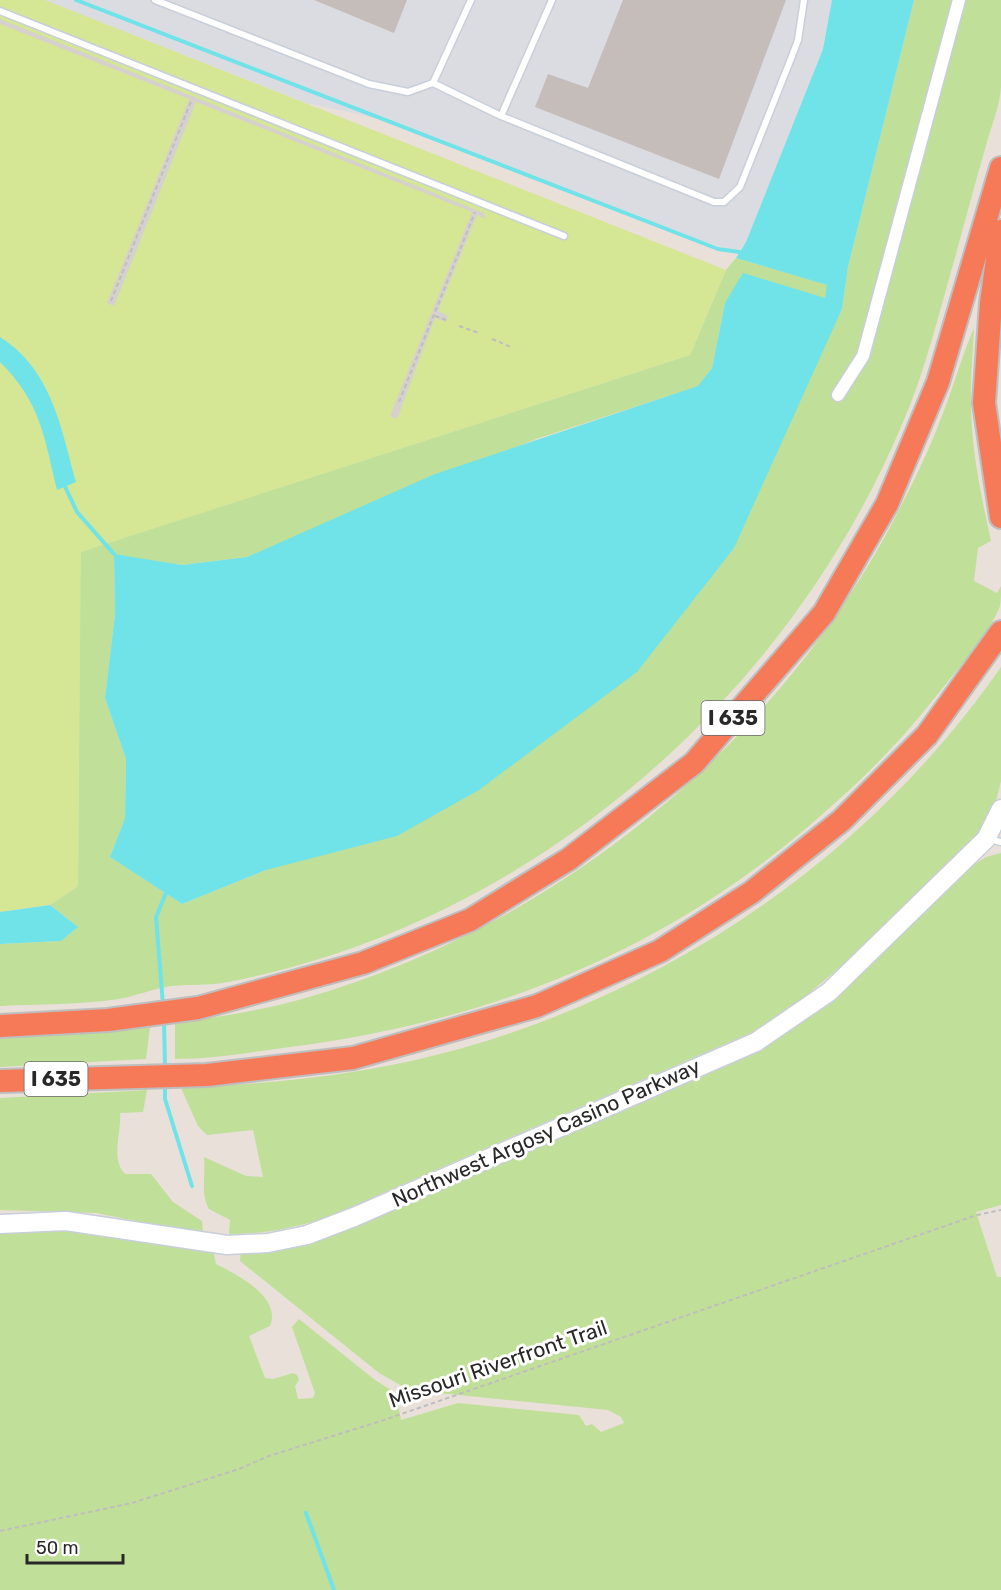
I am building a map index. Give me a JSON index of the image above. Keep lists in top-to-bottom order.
{
  "streets": {
    "highway": ["I 635"],
    "street": ["Northwest Argosy Casino Parkway"],
    "path": ["Missouri Riverfront Trail"]
  },
  "scale_bar": "50 m"
}
